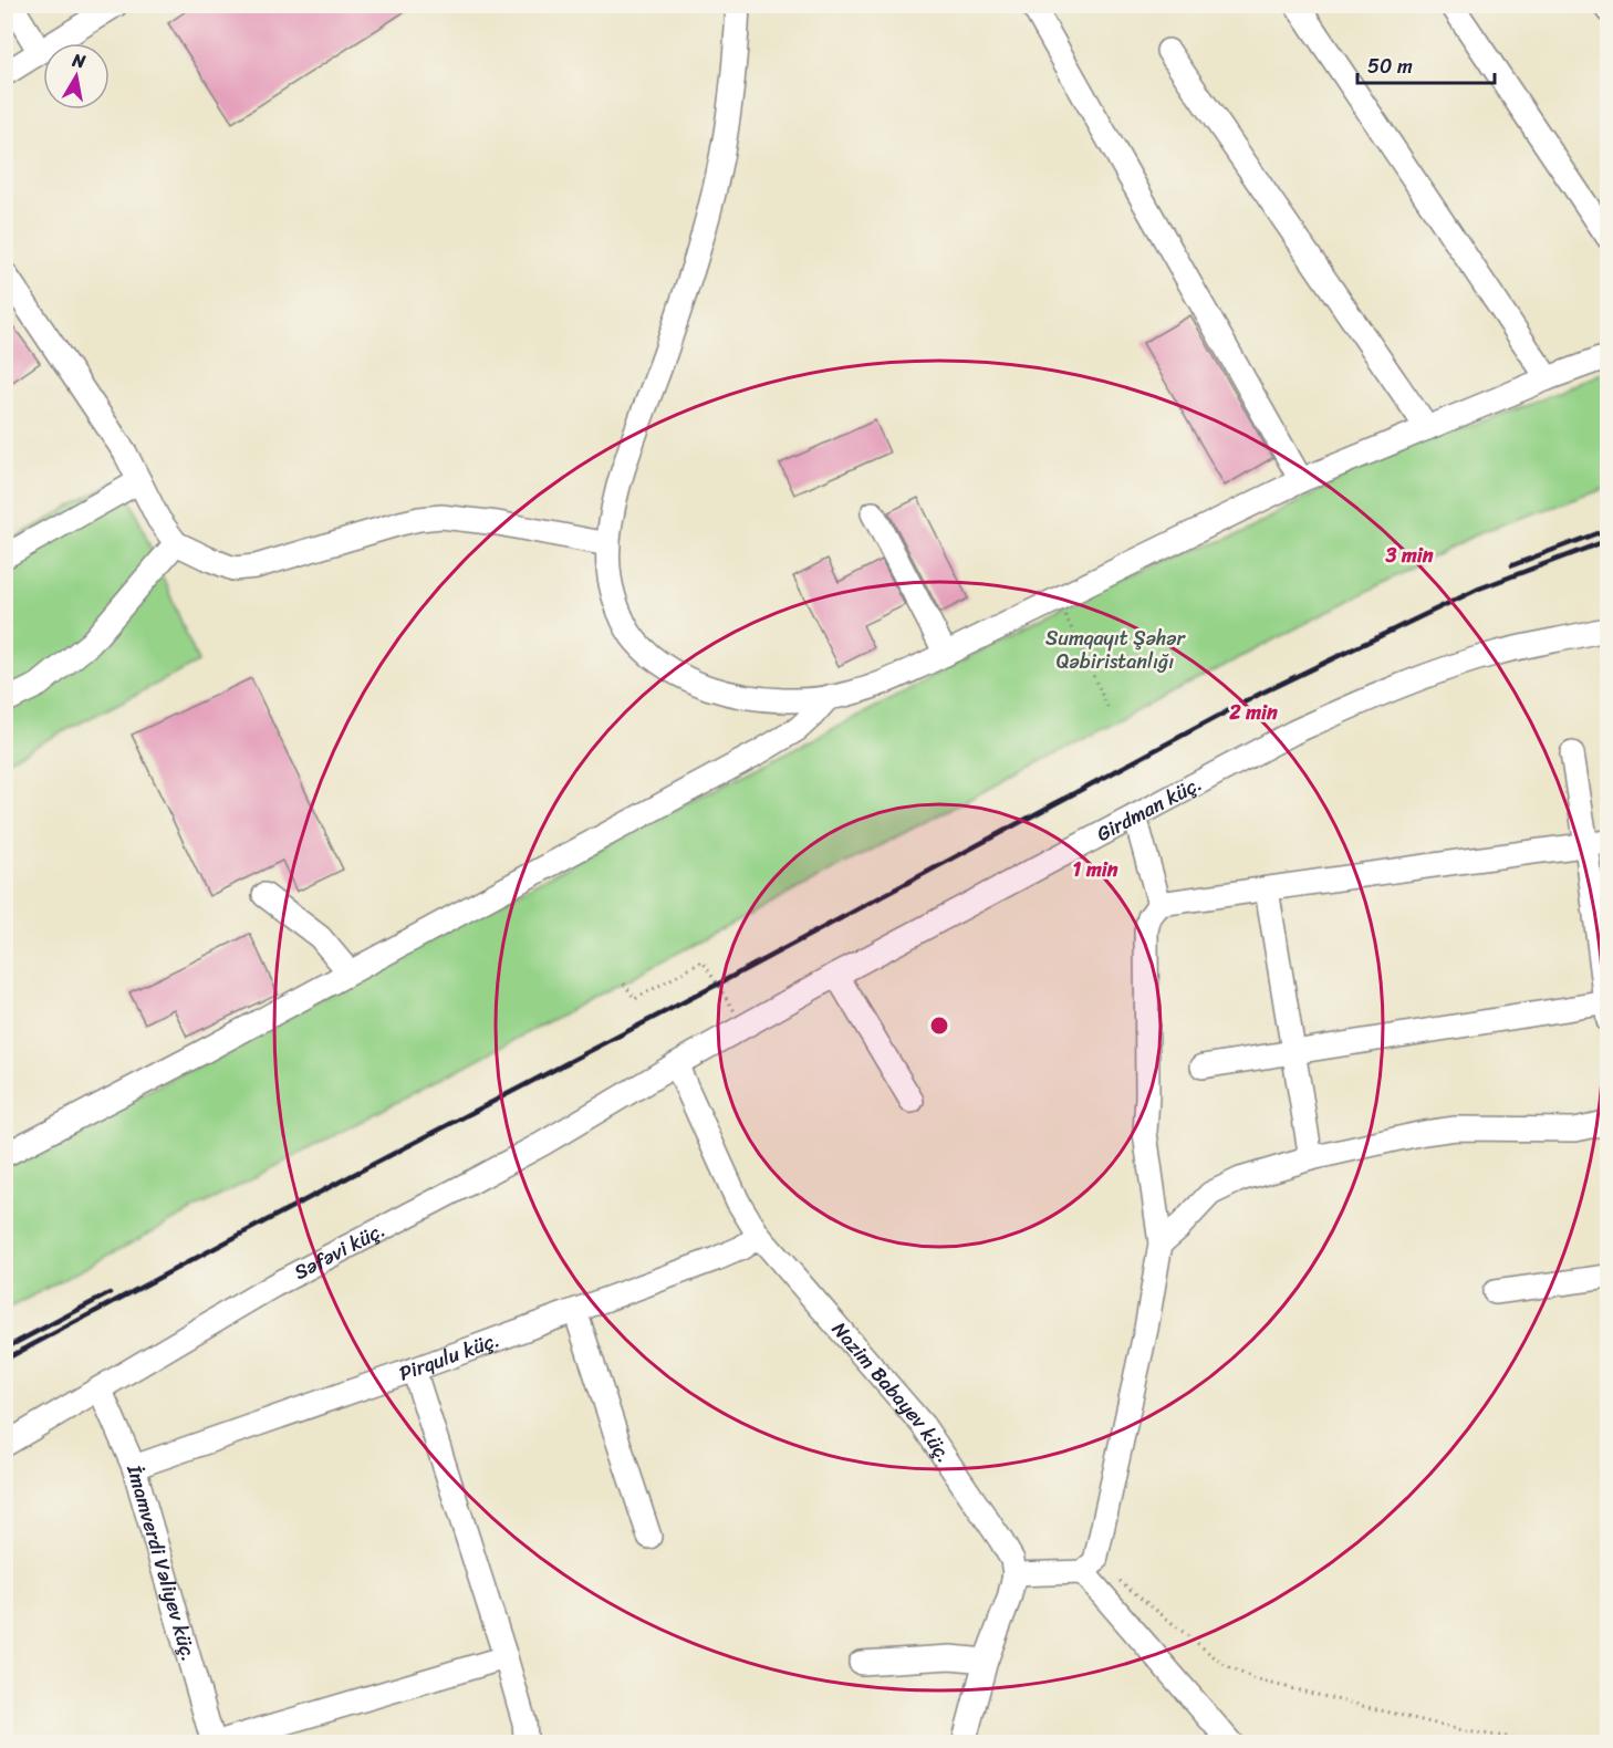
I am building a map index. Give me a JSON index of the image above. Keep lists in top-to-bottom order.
{
  "streets": {
    "street": [
      "Girdman küç.",
      "Səfəvi küç.",
      "Pirqulu küç.",
      "Nazim Babayev küç.",
      "İmamverdi Vəliyev küç."
    ]
  },
  "crossings": [
    ["Girdman küç.", "Səfəvi küç."],
    ["Girdman küç.", "Nazim Babayev küç."],
    ["Səfəvi küç.", "Nazim Babayev küç."],
    ["Səfəvi küç.", "İmamverdi Vəliyev küç."],
    ["Pirqulu küç.", "Nazim Babayev küç."],
    ["Pirqulu küç.", "İmamverdi Vəliyev küç."]
  ],
  "parks": ["Sumqayıt Şəhər Qəbiristanlığı"],
  "scale_bar": "50 m",
  "north": "top",
  "rings": ["3 min", "2 min", "1 min"]
}
